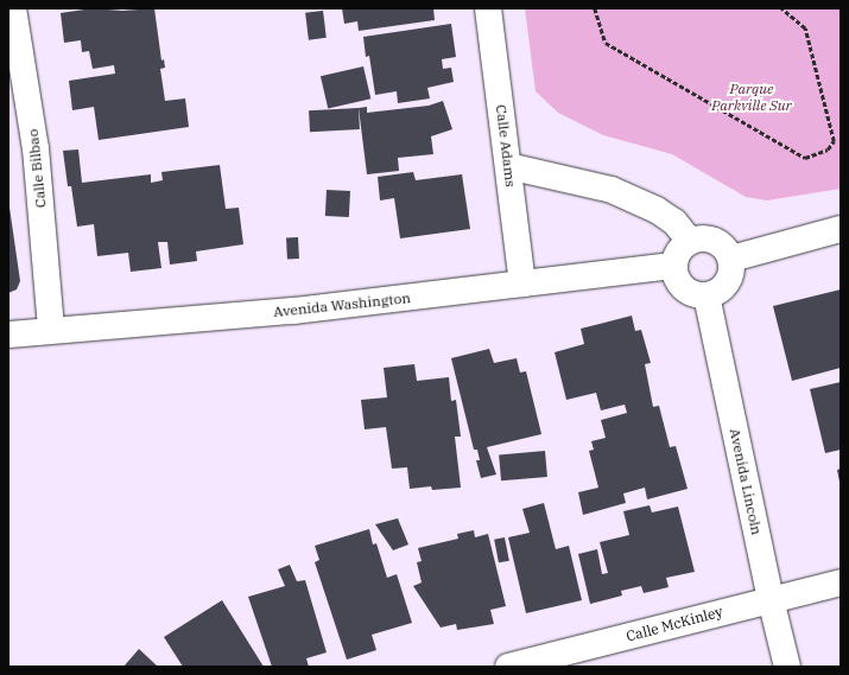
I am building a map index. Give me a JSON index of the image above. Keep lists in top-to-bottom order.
{
  "streets": {
    "street": [
      "Calle Adams",
      "Calle Bilbao",
      "Avenida Washington",
      "Avenida Lincoln",
      "Calle McKinley"
    ]
  },
  "crossings": [
    ["Calle Adams", "Avenida Washington"],
    ["Calle Bilbao", "Avenida Washington"],
    ["Avenida Washington", "Avenida Lincoln"],
    ["Avenida Lincoln", "Calle McKinley"]
  ],
  "parks": ["Parque Parkville Sur"]
}
